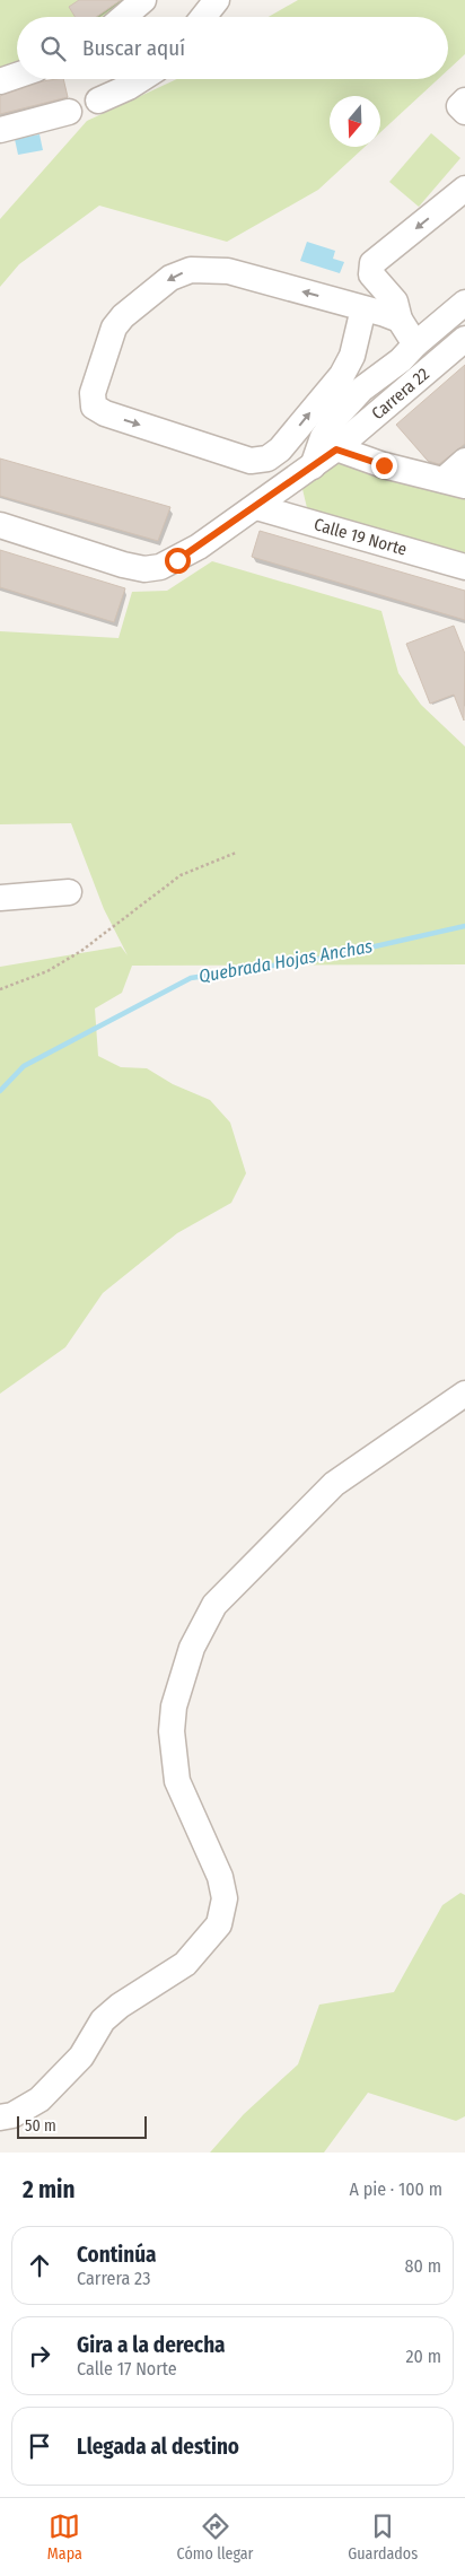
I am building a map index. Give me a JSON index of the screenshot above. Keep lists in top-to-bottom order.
{
  "streets": {
    "street": ["Carrera 22", "Calle 19 Norte"]
  },
  "crossings": [
    ["Carrera 22", "Calle 19 Norte"]
  ],
  "water": ["Quebrada Hojas Anchas"],
  "scale_bar": "50 m",
  "north": "bottom",
  "page": {
    "search": "Buscar aquí",
    "scale": "50 m",
    "heading": ["2 min", "A pie · 100 m"],
    "list": [
      ["Continúa", "Carrera 23", "80 m"],
      ["Gira a la derecha", "Calle 17 Norte", "20 m"],
      "Llegada al destino"
    ],
    "nav": ["Mapa", "Cómo llegar", "Guardados"]
  }
}
